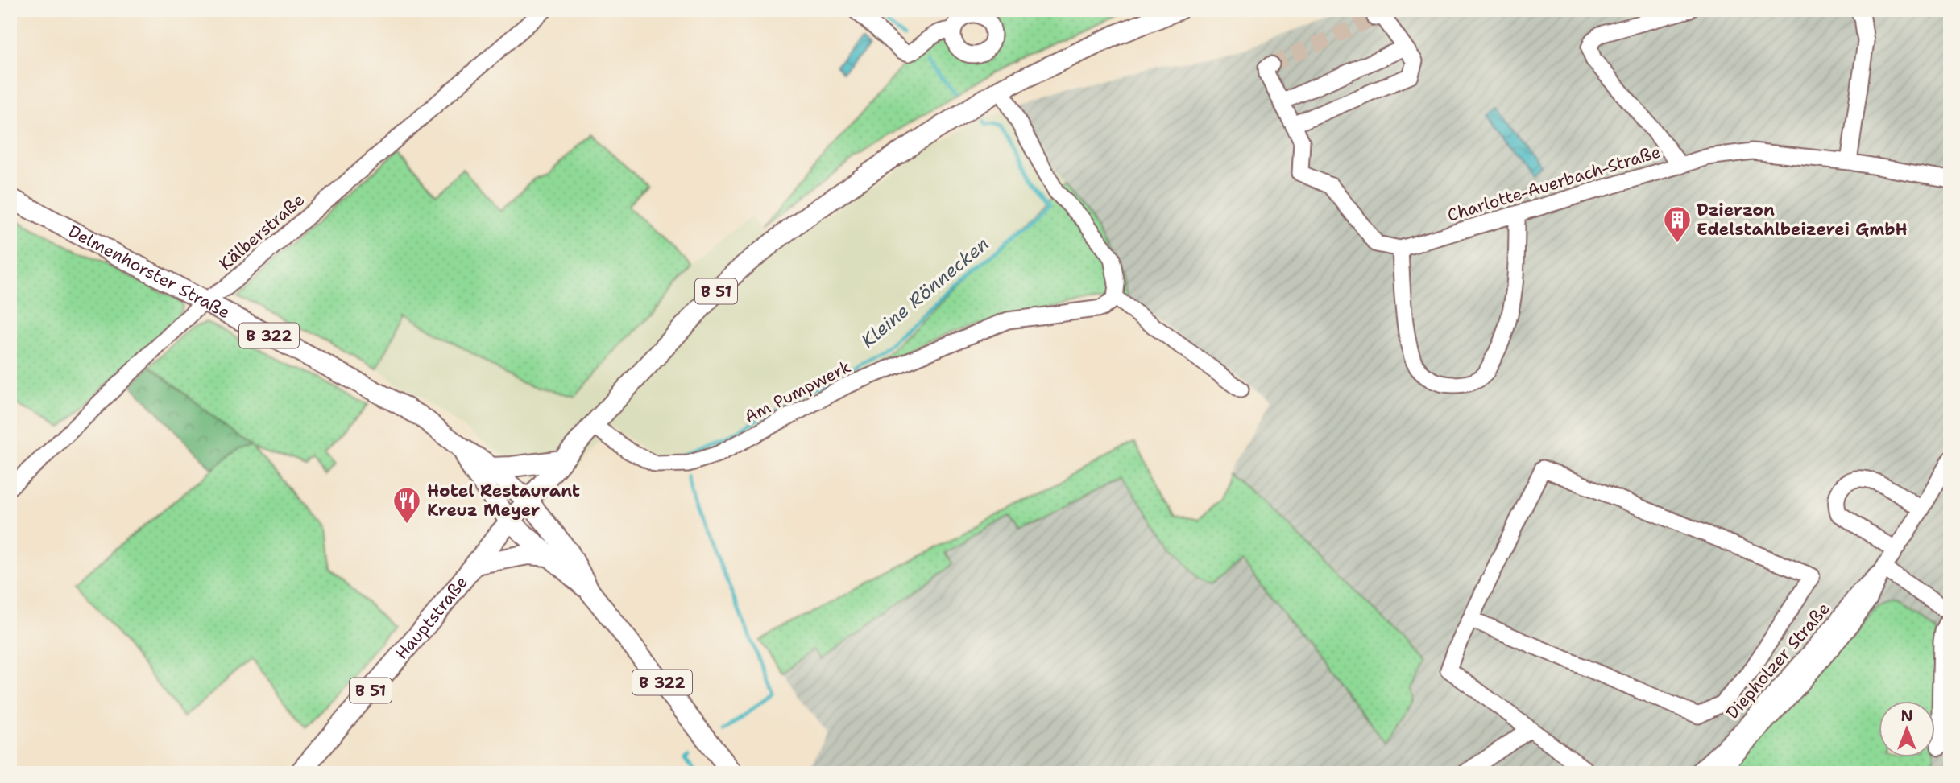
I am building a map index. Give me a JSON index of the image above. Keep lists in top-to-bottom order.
{
  "streets": {
    "main road": [
      "Delmenhorster Straße",
      "B 51",
      "B 322",
      "Hauptstraße"
    ],
    "street": [
      "Charlotte-Auerbach-Straße",
      "Kälberstraße",
      "Am Pumpwerk",
      "Diepholzer Straße"
    ]
  },
  "crossings": [
    ["Kälberstraße", "Delmenhorster Straße"],
    ["Delmenhorster Straße", "B 51"],
    ["B 51", "Am Pumpwerk"],
    ["B 51", "Hauptstraße"]
  ],
  "water": ["Kleine Rönnecken"],
  "places": {
    "building": ["Dzierzon Edelstahlbeizerei GmbH"],
    "restaurant": ["Hotel Restaurant Kreuz Meyer"]
  },
  "north": "top"
}
